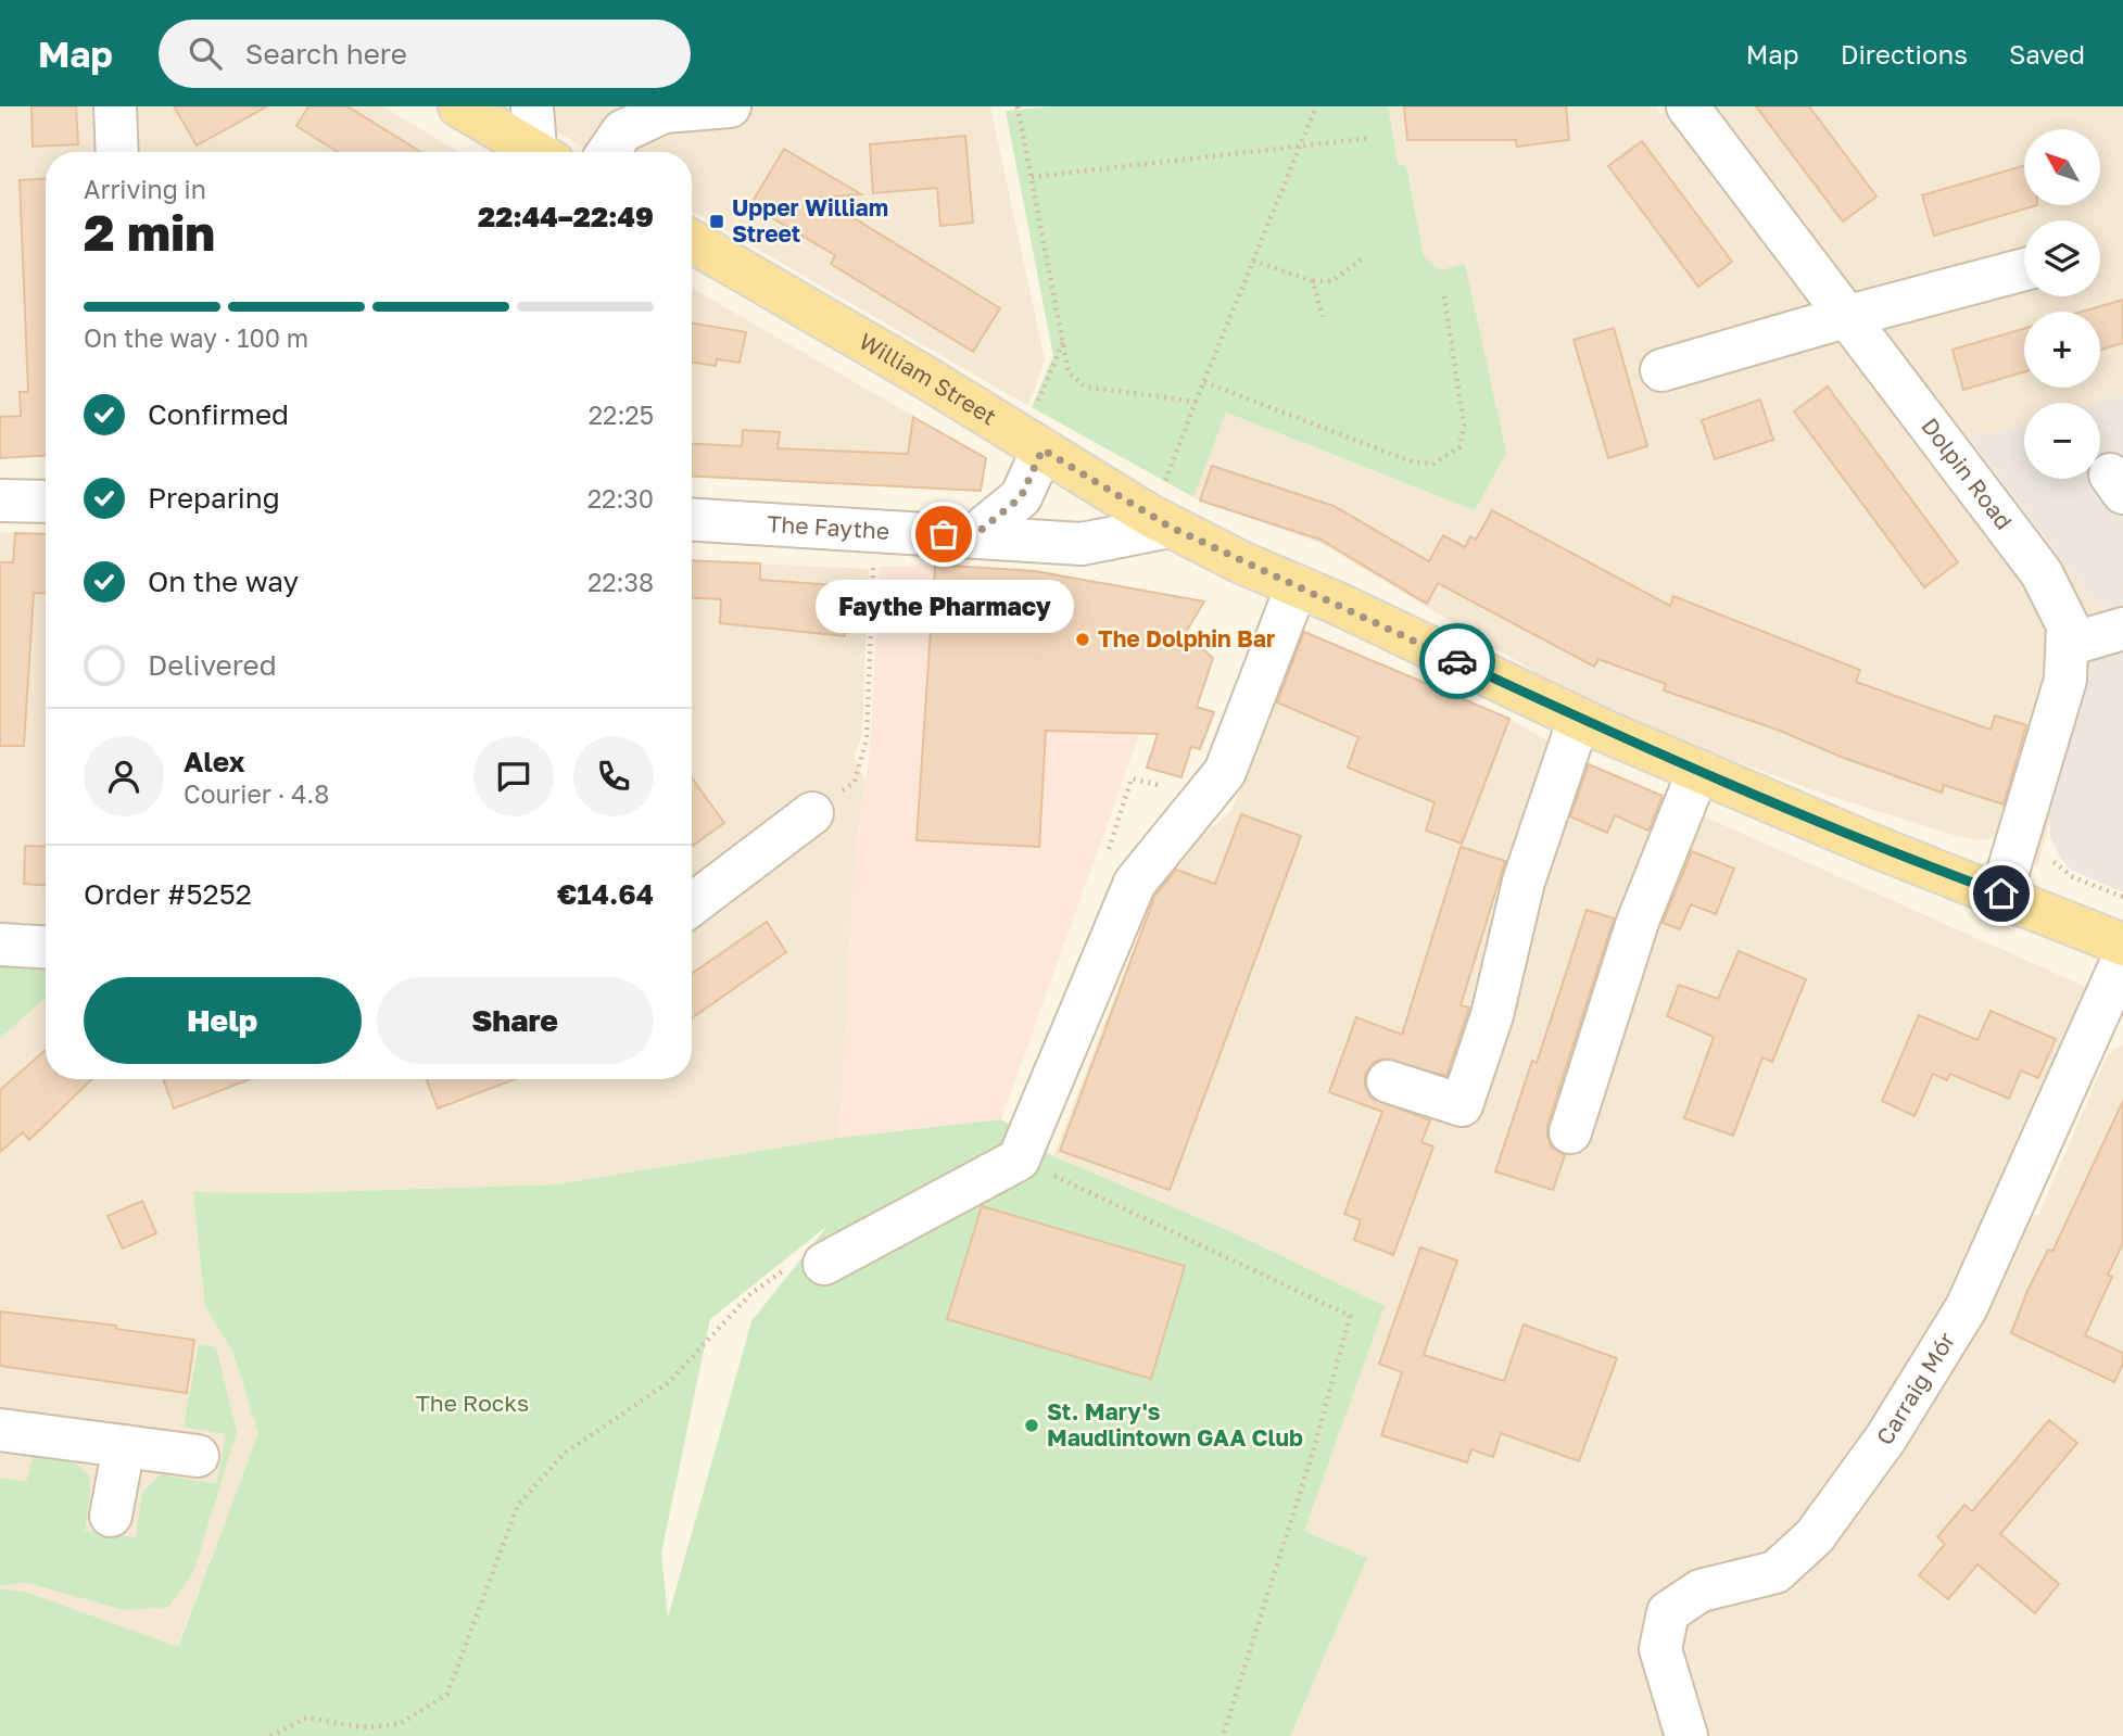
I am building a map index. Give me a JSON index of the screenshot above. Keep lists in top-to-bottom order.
{
  "streets": {
    "main road": ["William Street"],
    "street": ["Dolpin Road", "The Faythe", "Carraig Mór"]
  },
  "crossings": [
    ["William Street", "Dolpin Road"],
    ["William Street", "The Faythe"]
  ],
  "parks": ["The Rocks"],
  "places": {
    "transit": ["Upper William Street"],
    "other": ["Faythe Pharmacy", "The Dolphin Bar", "St. Mary's Maudlintown GAA Club"]
  },
  "north": "top left",
  "page": {
    "header": "Map",
    "search": "Search here",
    "nav": ["Map", "Directions", "Saved"],
    "map_buttons": ["+", "−"],
    "heading": ["2 min", "Arriving in", "22:44–22:49"],
    "panel": [
      "Alex",
      "Courier · 4.8",
      "Order #5252",
      "€14.64"
    ],
    "bar": "On the way · 100 m",
    "list": [
      ["Confirmed", "22:25"],
      ["Preparing", "22:30"],
      ["On the way", "22:38"],
      "Delivered"
    ],
    "bubble": "Faythe Pharmacy",
    "buttons": ["Help", "Share"]
  }
}
